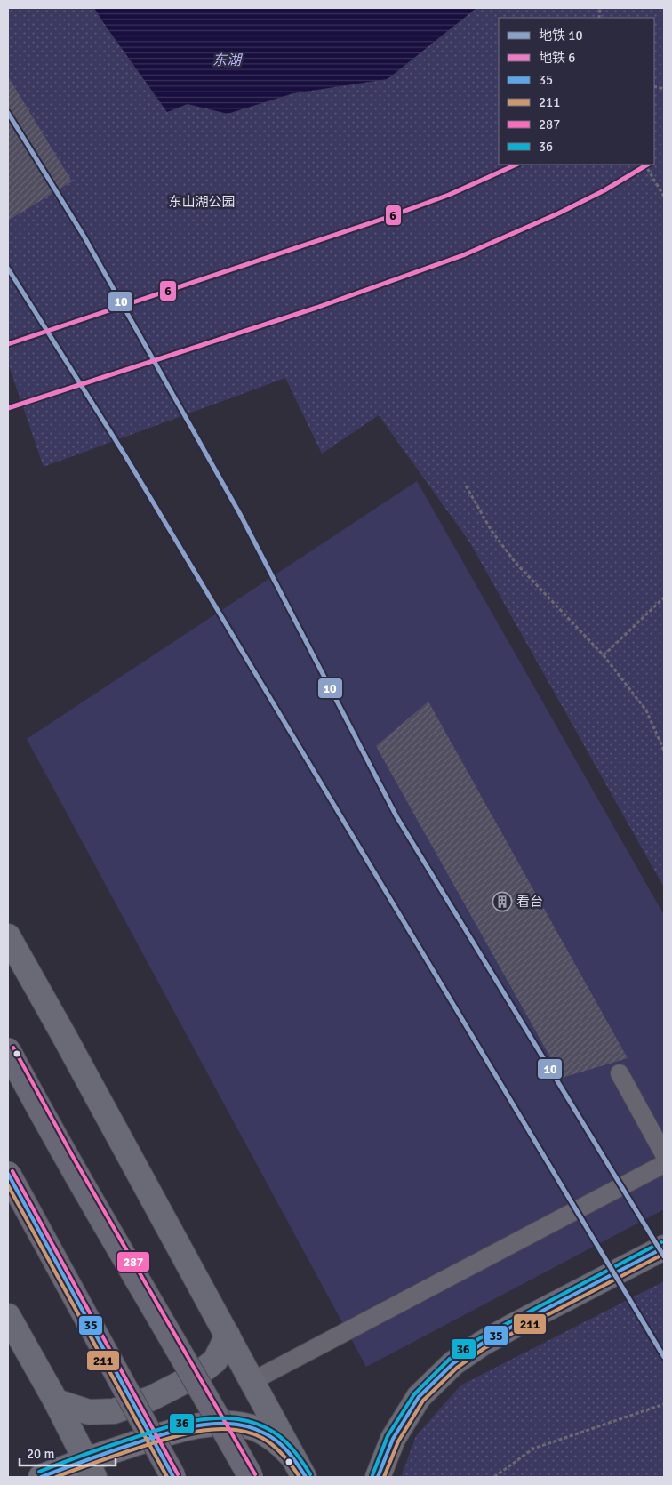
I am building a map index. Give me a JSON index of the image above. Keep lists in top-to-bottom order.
{
  "water": ["东湖"],
  "parks": ["东山湖公园"],
  "places": {
    "building": ["看台"]
  },
  "lines": [
    "metro line 10",
    "metro line 6",
    "transit line 287",
    "transit line 35",
    "transit line 211",
    "transit line 36"
  ],
  "legend": [
    "地铁 10",
    "地铁 6",
    "35",
    "211",
    "287",
    "36"
  ],
  "scale_bar": "20 m"
}
